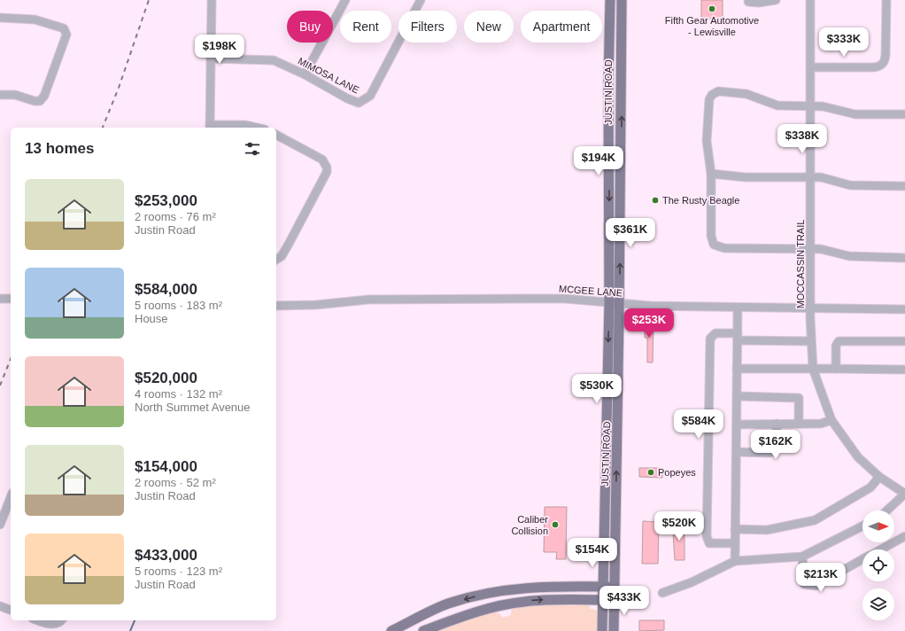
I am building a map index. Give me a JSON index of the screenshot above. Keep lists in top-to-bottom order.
{
  "streets": {
    "main road": ["JUSTIN ROAD"],
    "street": ["MIMOSA LANE", "MOCCASSIN TRAIL", "MCGEE LANE"]
  },
  "crossings": [
    ["JUSTIN ROAD", "MCGEE LANE"],
    ["MOCCASSIN TRAIL", "MCGEE LANE"]
  ],
  "places": [
    "Fifth Gear Automotive - Lewisville",
    "The Rusty Beagle",
    "Popeyes",
    "Caliber Collision"
  ],
  "north": "right",
  "page": {
    "chip": [
      "Buy",
      "Rent",
      "Filters",
      "New",
      "Apartment"
    ],
    "price": [
      "$333K",
      "$198K",
      "$338K",
      "$194K",
      "$361K",
      "$253K",
      "$530K",
      "$584K",
      "$162K",
      "$520K",
      "$154K",
      "$213K",
      "$433K"
    ],
    "heading": "13 homes",
    "list": [
      {
        "name": "$253,000",
        "note": "2 rooms · 76 m² · Justin Road"
      },
      {
        "name": "$584,000",
        "note": "5 rooms · 183 m² · House"
      },
      {
        "name": "$520,000",
        "note": "4 rooms · 132 m² · North Summet Avenue"
      },
      {
        "name": "$154,000",
        "note": "2 rooms · 52 m² · Justin Road"
      },
      {
        "name": "$433,000",
        "note": "5 rooms · 123 m² · Justin Road"
      }
    ]
  }
}
